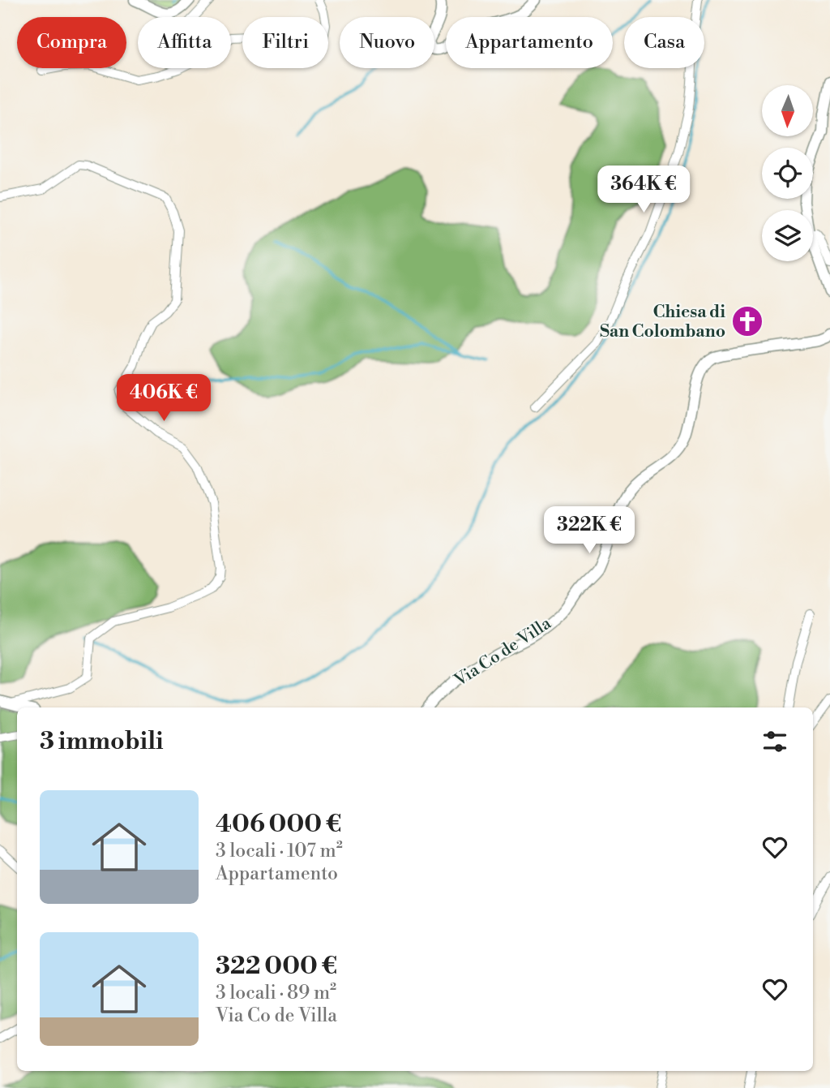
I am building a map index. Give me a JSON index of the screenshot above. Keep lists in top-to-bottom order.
{
  "streets": {
    "street": ["Via Co de Villa"]
  },
  "places": {
    "church": ["Chiesa di San Colombano"]
  },
  "north": "bottom",
  "page": {
    "chip": [
      "Compra",
      "Affitta",
      "Filtri",
      "Nuovo",
      "Appartamento",
      "Casa"
    ],
    "price": ["364K €", "406K €", "322K €"],
    "heading": "3 immobili",
    "list": [
      {
        "name": "406 000 €",
        "note": "3 locali · 107 m² · Appartamento"
      },
      {
        "name": "322 000 €",
        "note": "3 locali · 89 m² · Via Co de Villa"
      }
    ]
  }
}
